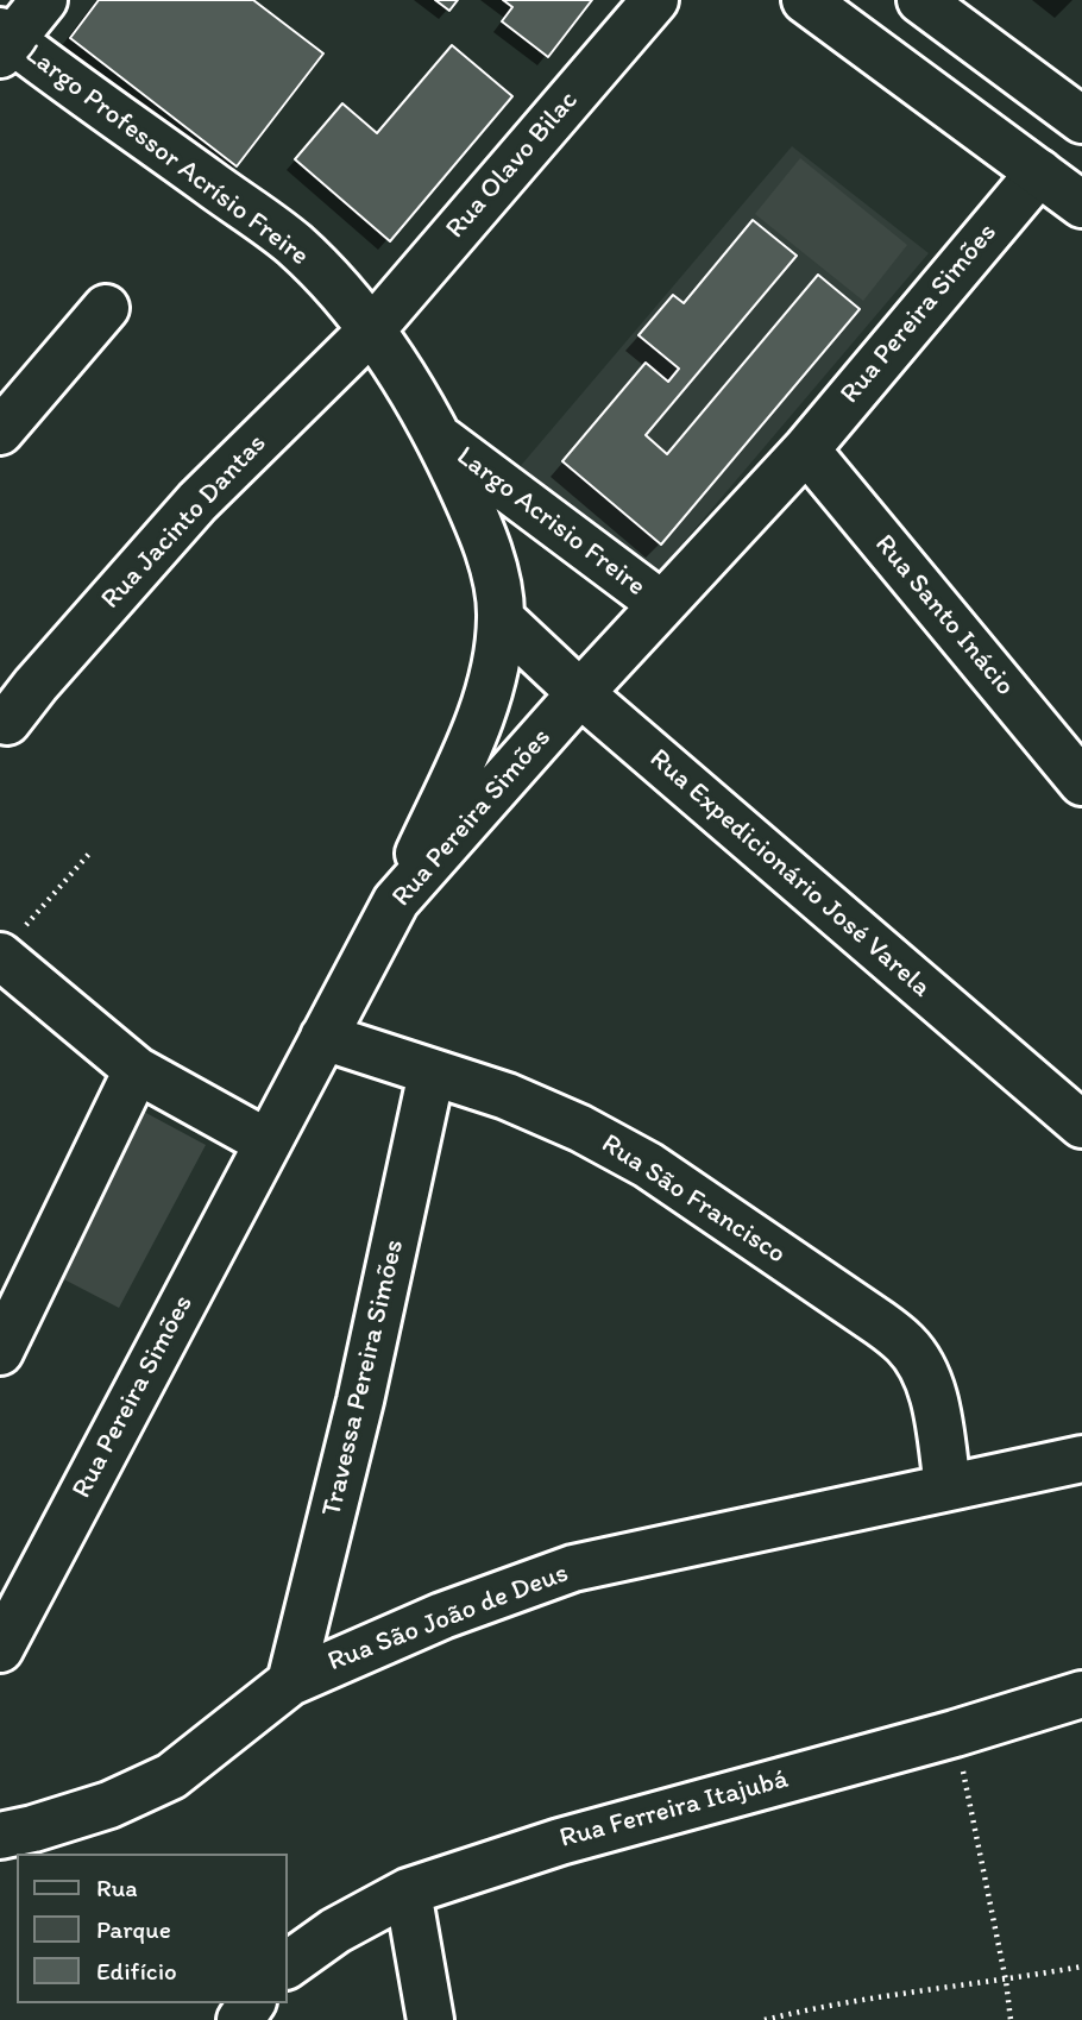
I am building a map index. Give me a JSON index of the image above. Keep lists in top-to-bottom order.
{
  "streets": {
    "street": [
      "Largo Professor Acrísio Freire",
      "Rua Olavo Bilac",
      "Rua Pereira Simões",
      "Rua Jacinto Dantas",
      "Largo Acrisio Freire",
      "Rua Santo Inácio",
      "Rua Expedicionário José Varela",
      "Rua São Francisco",
      "Travessa Pereira Simões",
      "Rua São João de Deus",
      "Rua Ferreira Itajubá"
    ]
  },
  "crossings": [
    ["Largo Professor Acrísio Freire", "Rua Olavo Bilac"],
    ["Largo Professor Acrísio Freire", "Rua Pereira Simões"],
    ["Largo Professor Acrísio Freire", "Rua Jacinto Dantas"],
    ["Largo Professor Acrísio Freire", "Largo Acrisio Freire"],
    ["Largo Professor Acrísio Freire", "Rua Expedicionário José Varela"],
    ["Rua Olavo Bilac", "Rua Jacinto Dantas"],
    ["Rua Pereira Simões", "Largo Acrisio Freire"],
    ["Rua Pereira Simões", "Rua Santo Inácio"],
    ["Rua Pereira Simões", "Rua Expedicionário José Varela"],
    ["Rua Pereira Simões", "Rua São Francisco"],
    ["Rua São Francisco", "Travessa Pereira Simões"],
    ["Rua São Francisco", "Rua São João de Deus"],
    ["Travessa Pereira Simões", "Rua São João de Deus"]
  ],
  "legend": ["Rua", "Parque", "Edifício"]
}
